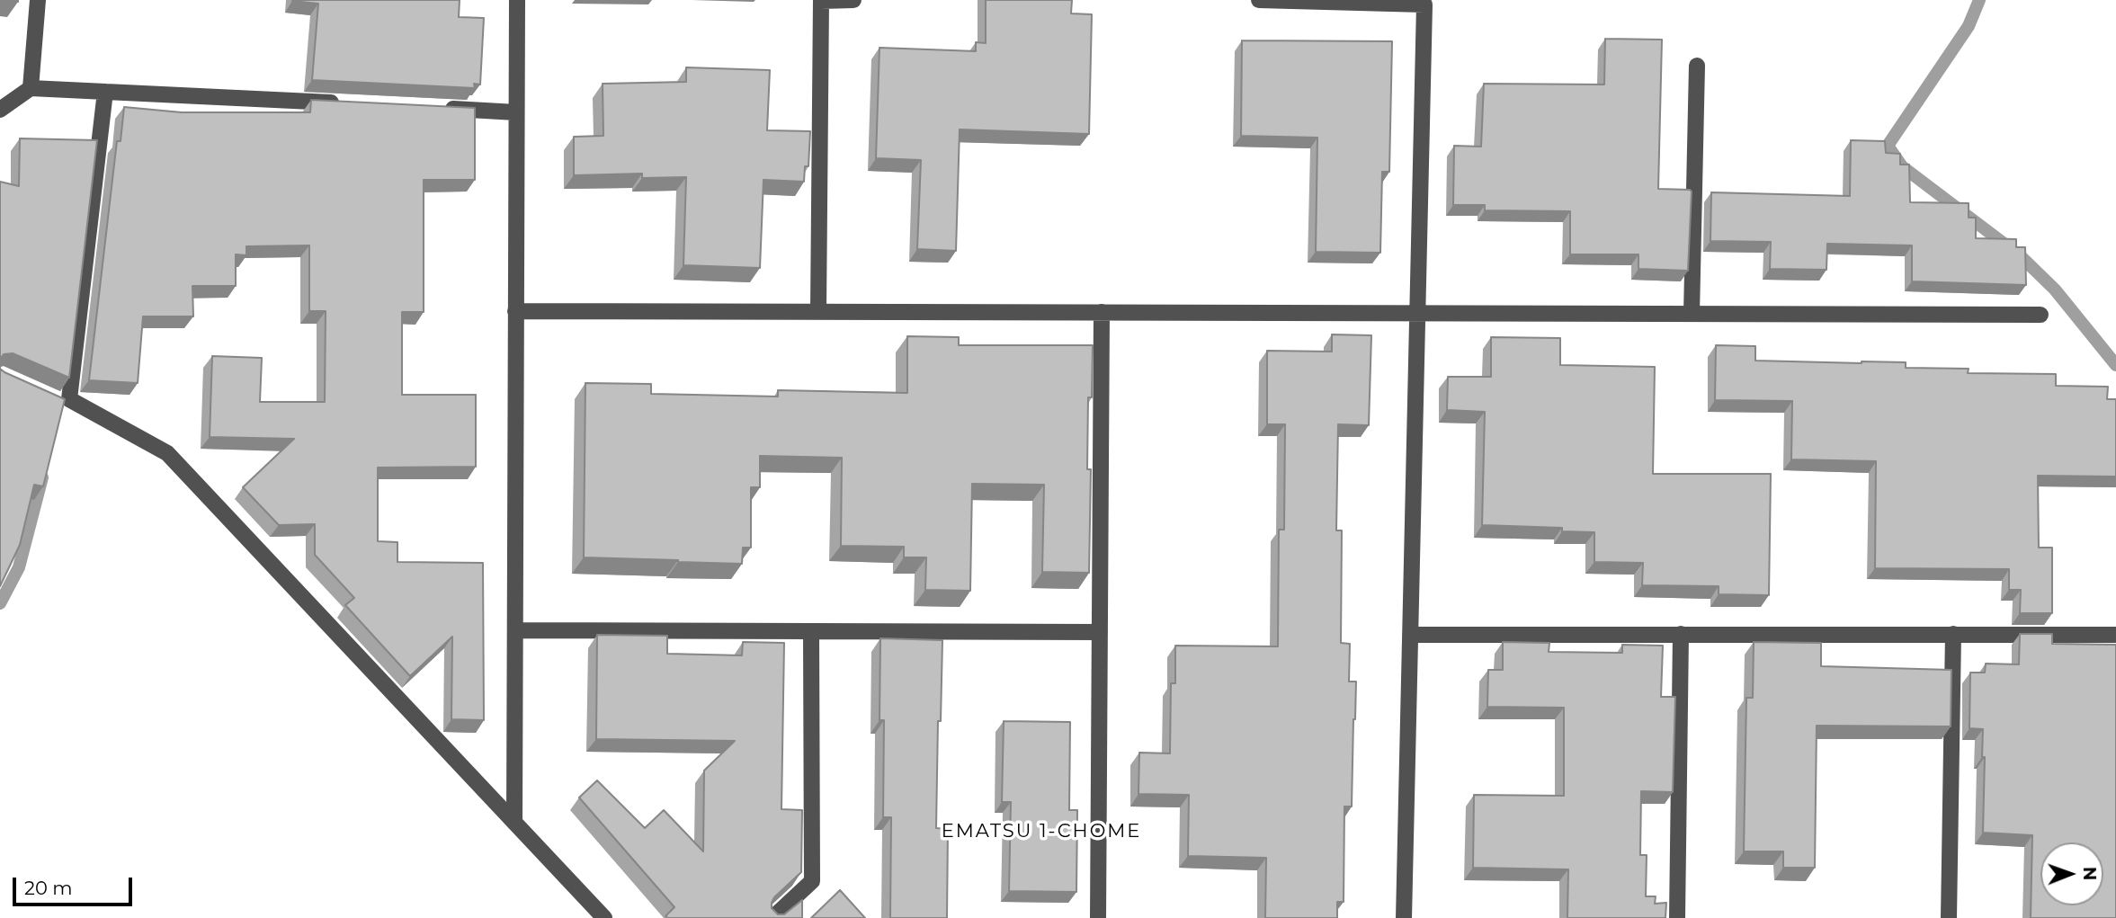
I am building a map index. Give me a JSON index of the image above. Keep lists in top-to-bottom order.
{
  "districts": ["EMATSU 1-CHOME"],
  "scale_bar": "20 m",
  "north": "right"
}
